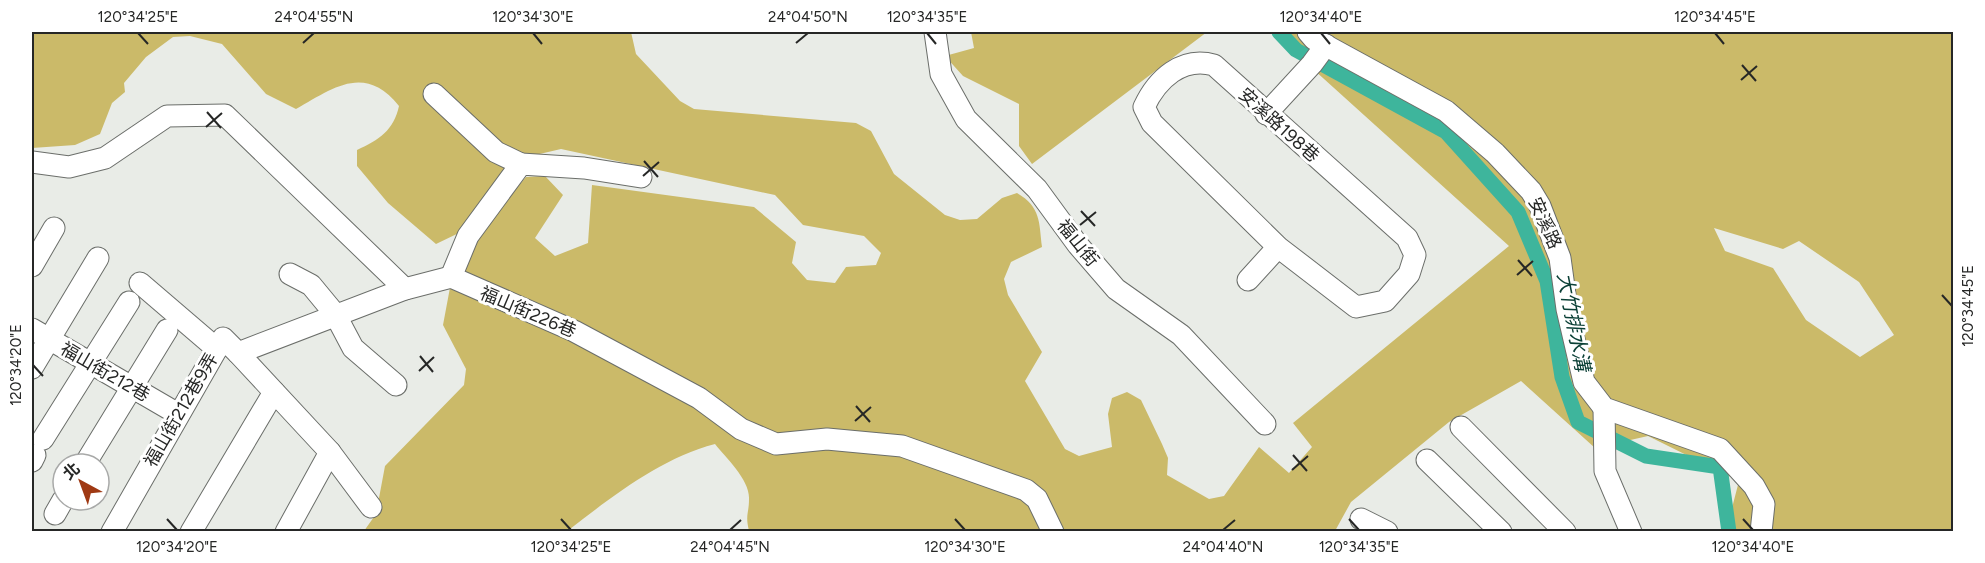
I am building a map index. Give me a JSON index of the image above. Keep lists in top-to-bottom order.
{
  "streets": {
    "street": [
      "安溪路198巷",
      "安溪路",
      "福山街",
      "福山街226巷",
      "福山街212巷",
      "福山街212巷9弄"
    ]
  },
  "crossings": [
    ["福山街212巷", "福山街212巷9弄"]
  ],
  "water": ["大竹排水溝"],
  "north": "top left",
  "coordinates": [
    "120°34'25\"E",
    "24°04'55\"N",
    "120°34'30\"E",
    "24°04'50\"N",
    "120°34'35\"E",
    "120°34'40\"E",
    "120°34'45\"E",
    "120°34'20\"E",
    "24°04'45\"N",
    "24°04'40\"N"
  ]
}
